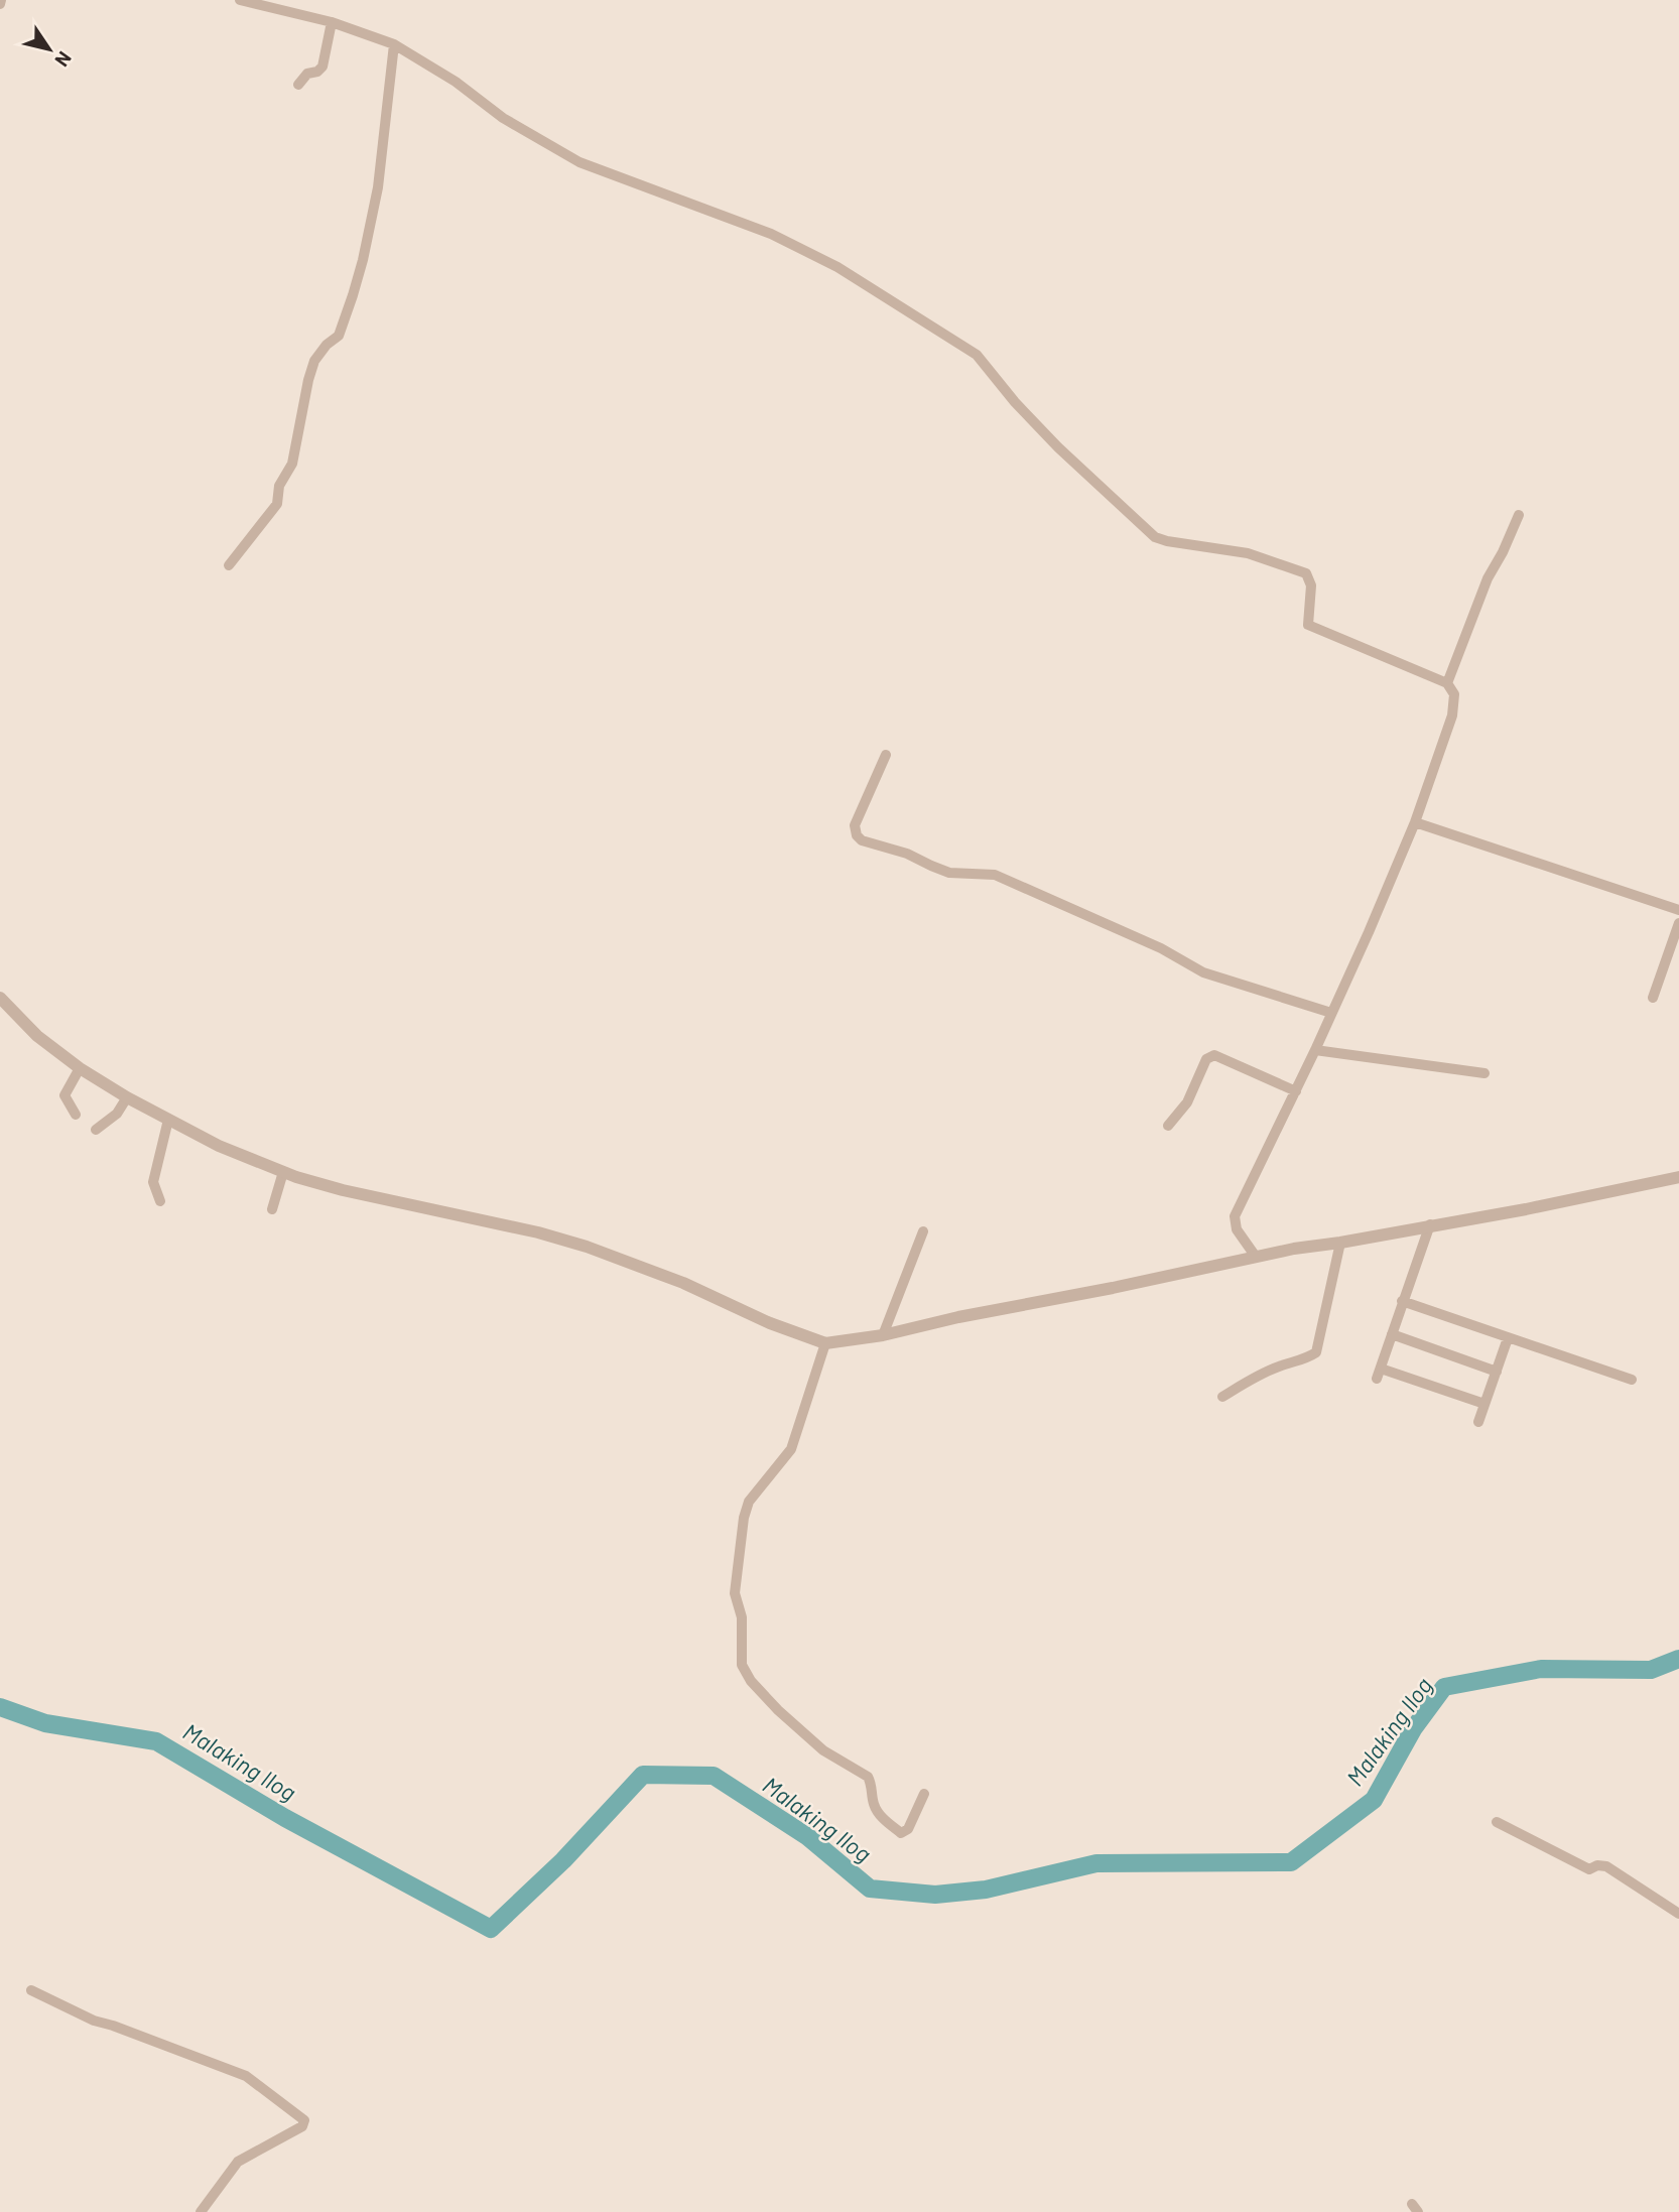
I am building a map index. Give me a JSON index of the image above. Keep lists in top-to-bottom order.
{
  "water": ["Malaking Ilog"],
  "north": "bottom right"
}
